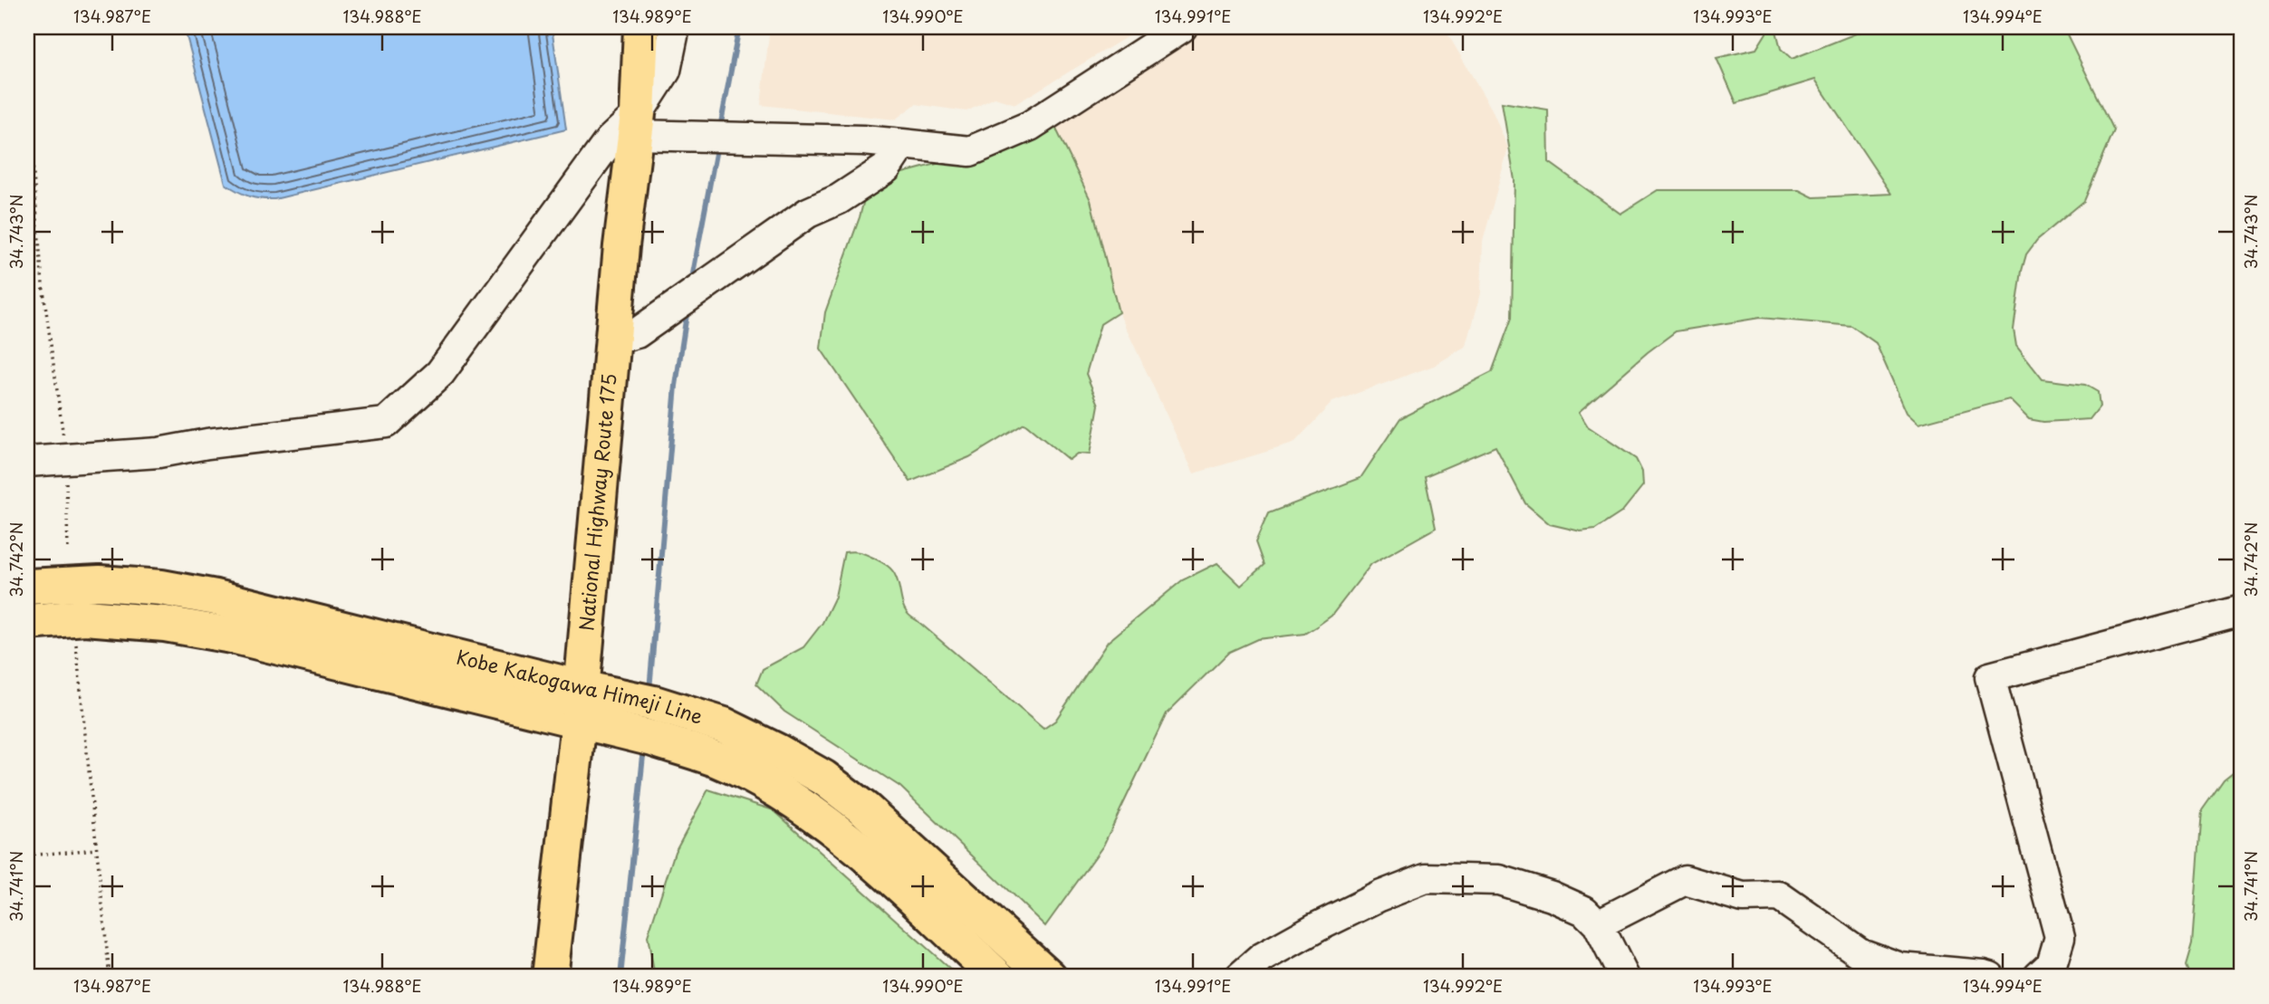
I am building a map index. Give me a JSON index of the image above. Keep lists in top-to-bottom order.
{
  "streets": {
    "main road": ["National Highway Route 175", "Kobe Kakogawa Himeji Line"]
  },
  "crossings": [
    ["National Highway Route 175", "Kobe Kakogawa Himeji Line"]
  ],
  "coordinates": [
    "134.987°E",
    "134.988°E",
    "134.989°E",
    "134.990°E",
    "134.991°E",
    "134.992°E",
    "134.993°E",
    "134.994°E",
    "34.743°N",
    "34.742°N",
    "34.741°N"
  ]
}
